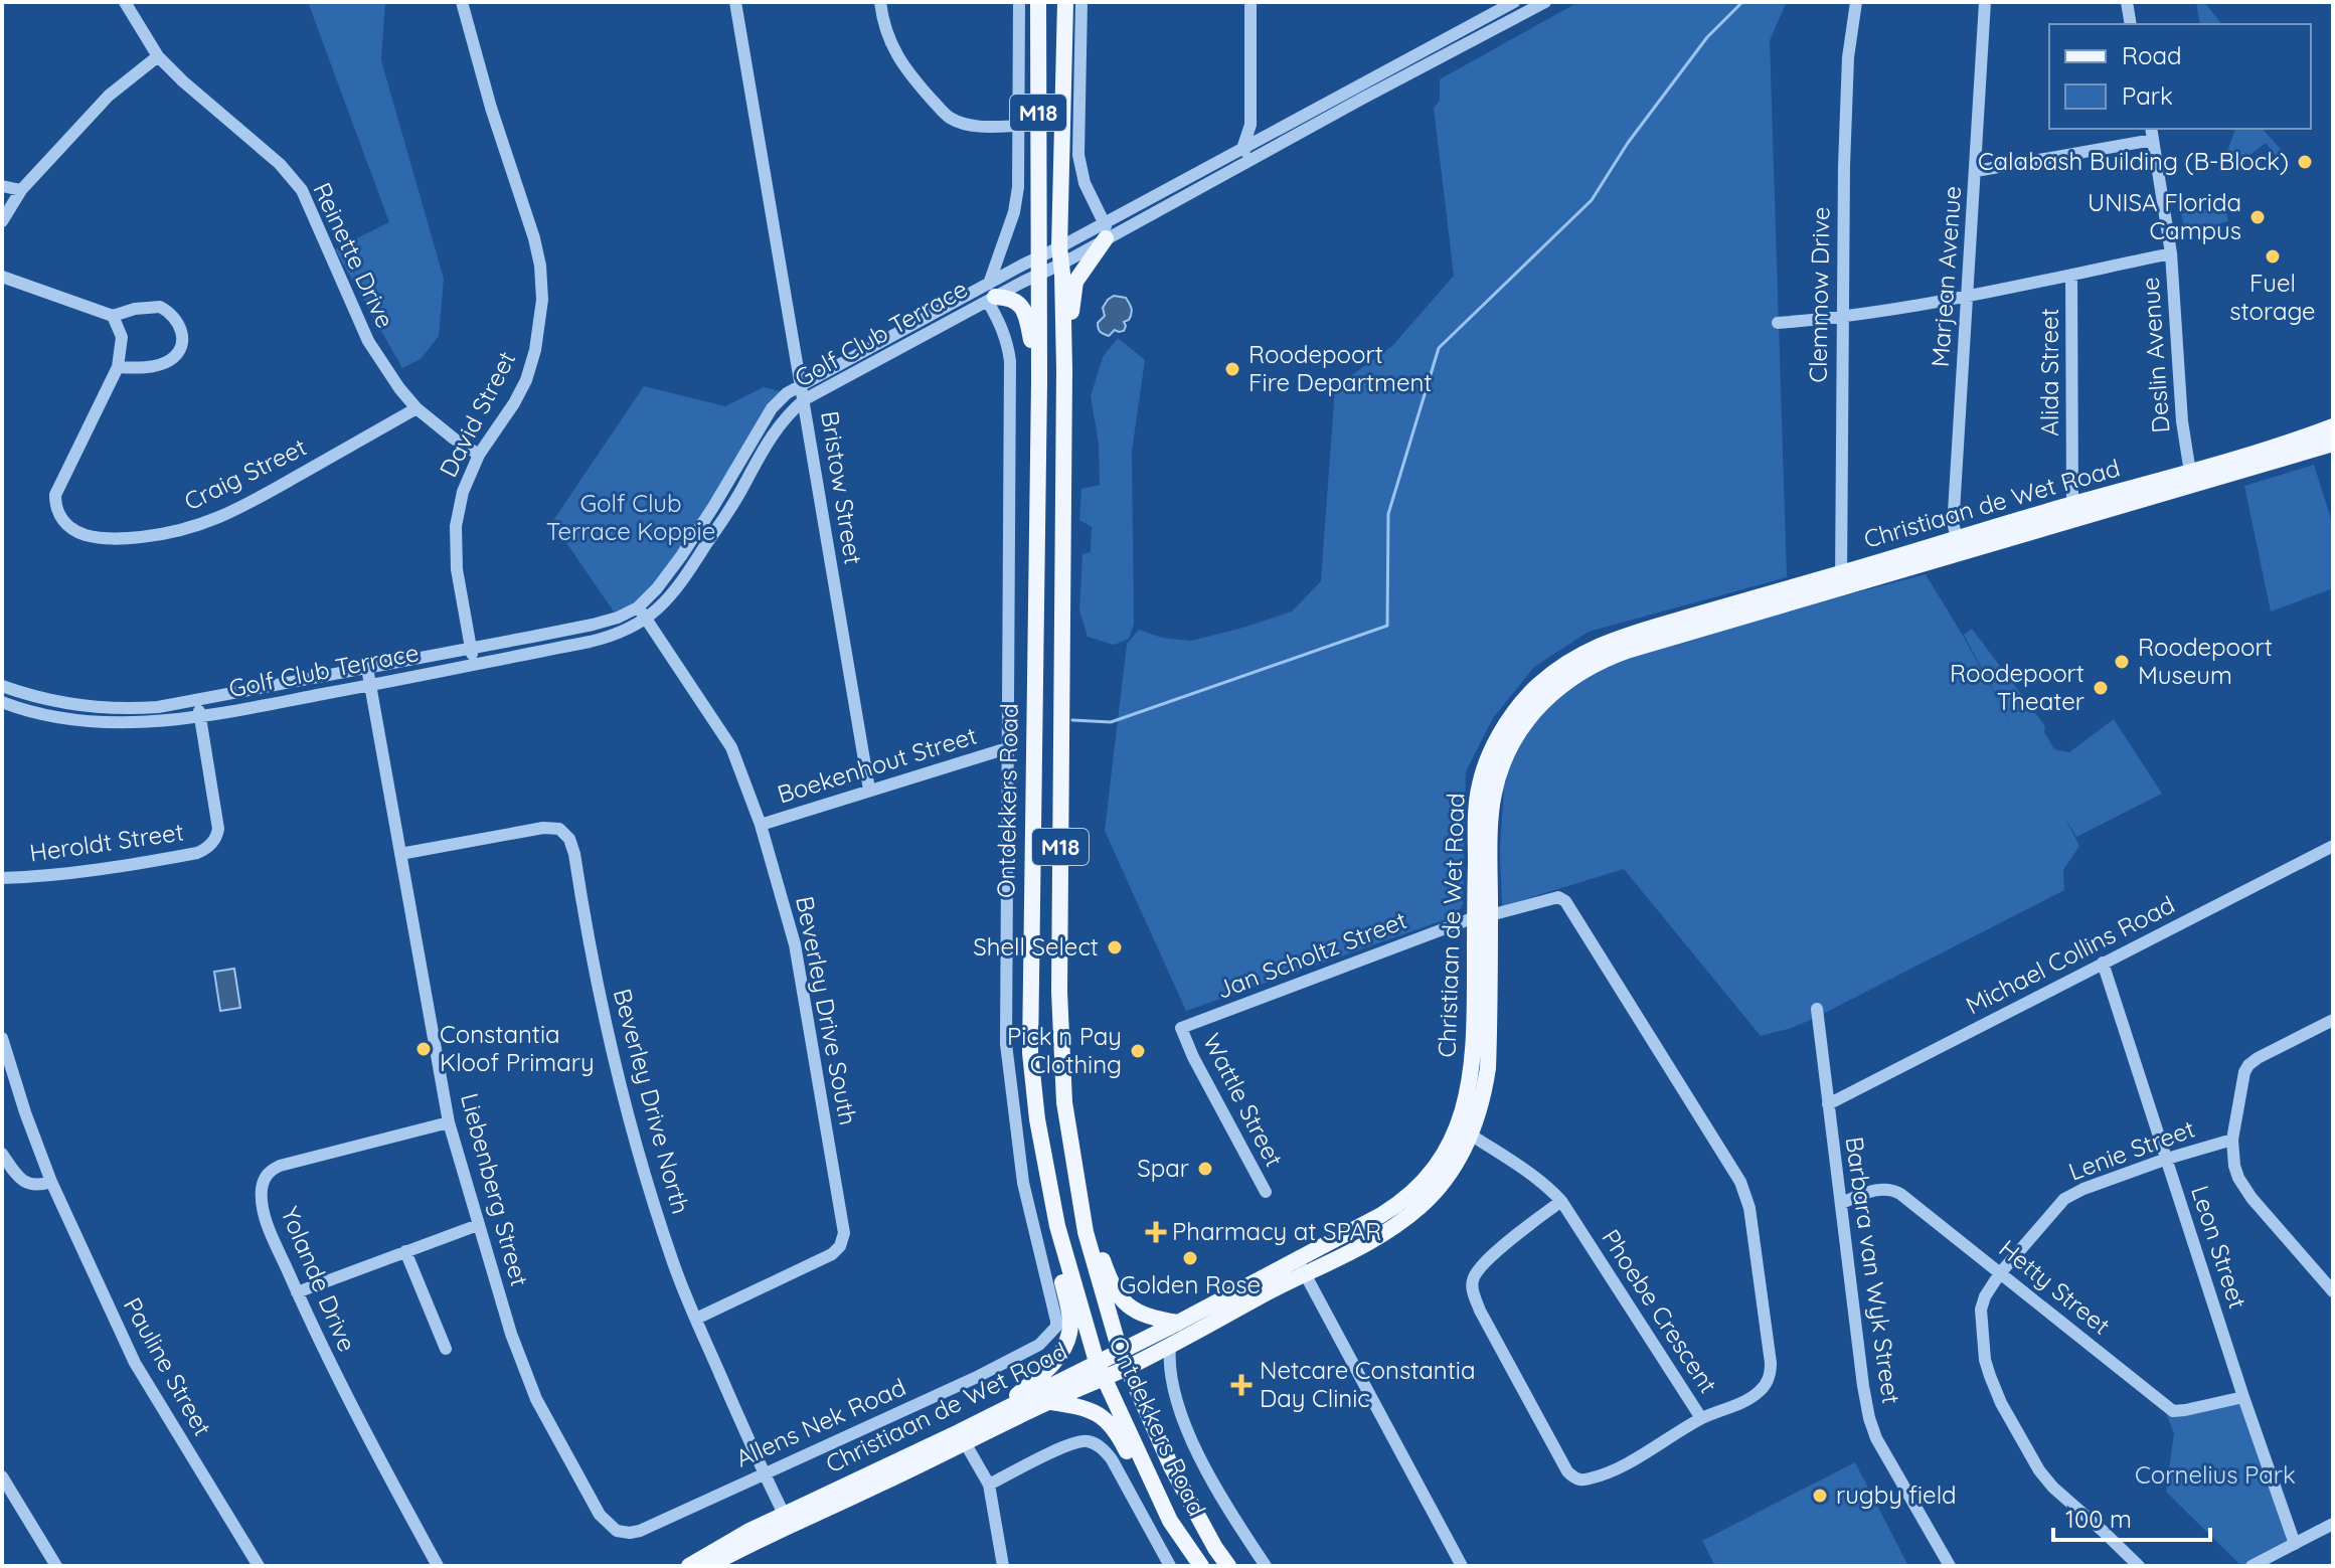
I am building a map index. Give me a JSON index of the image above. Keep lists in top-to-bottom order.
{
  "streets": {
    "main road": ["M18", "Christiaan de Wet Road", "Ontdekkers Road"],
    "street": [
      "Reinette Drive",
      "Marjean Avenue",
      "Clemmow Drive",
      "Golf Club Terrace",
      "Deslin Avenue",
      "Alida Street",
      "David Street",
      "Craig Street",
      "Bristow Street",
      "Boekenhout Street",
      "Heroldt Street",
      "Jan Scholtz Street",
      "Michael Collins Road",
      "Beverley Drive South",
      "Wattle Street",
      "Beverley Drive North",
      "Lenie Street",
      "Liebenberg Street",
      "Leon Street",
      "Barbara van Wyk Street",
      "Yolande Drive",
      "Hetty Street",
      "Phoebe Crescent",
      "Pauline Street",
      "Allens Nek Road"
    ]
  },
  "crossings": [
    ["Reinette Drive", "David Street"],
    ["Reinette Drive", "Craig Street"],
    ["Marjean Avenue", "Christiaan de Wet Road"],
    ["Clemmow Drive", "Christiaan de Wet Road"],
    ["Golf Club Terrace", "David Street"],
    ["Golf Club Terrace", "Bristow Street"],
    ["Golf Club Terrace", "Ontdekkers Road"],
    ["Golf Club Terrace", "Heroldt Street"],
    ["Golf Club Terrace", "Beverley Drive South"],
    ["Golf Club Terrace", "Liebenberg Street"],
    ["Deslin Avenue", "Christiaan de Wet Road"],
    ["Alida Street", "Christiaan de Wet Road"],
    ["Bristow Street", "Boekenhout Street"],
    ["Christiaan de Wet Road", "Ontdekkers Road"],
    ["Christiaan de Wet Road", "Jan Scholtz Street"],
    ["Christiaan de Wet Road", "Beverley Drive North"],
    ["Christiaan de Wet Road", "Phoebe Crescent"],
    ["Boekenhout Street", "Ontdekkers Road"],
    ["Boekenhout Street", "Beverley Drive South"],
    ["Ontdekkers Road", "Allens Nek Road"],
    ["Jan Scholtz Street", "Wattle Street"],
    ["Jan Scholtz Street", "Phoebe Crescent"],
    ["Michael Collins Road", "Leon Street"],
    ["Michael Collins Road", "Barbara van Wyk Street"],
    ["Beverley Drive South", "Beverley Drive North"],
    ["Beverley Drive North", "Liebenberg Street"],
    ["Beverley Drive North", "Allens Nek Road"],
    ["Lenie Street", "Leon Street"],
    ["Lenie Street", "Hetty Street"],
    ["Liebenberg Street", "Yolande Drive"],
    ["Liebenberg Street", "Allens Nek Road"],
    ["Leon Street", "Hetty Street"],
    ["Barbara van Wyk Street", "Hetty Street"]
  ],
  "parks": ["Golf Club Terrace Koppie", "Cornelius Park"],
  "places": {
    "other": [
      "Calabash Building (B-Block)",
      "UNISA Florida Campus",
      "Fuel storage",
      "Roodepoort Fire Department",
      "Roodepoort Museum",
      "Roodepoort Theater",
      "Shell Select",
      "Constantia Kloof Primary",
      "Pick n Pay Clothing",
      "Spar",
      "Golden Rose",
      "rugby field"
    ],
    "health": ["Pharmacy at SPAR", "Netcare Constantia Day Clinic"]
  },
  "legend": ["Road", "Park"],
  "scale_bar": "100 m"
}
